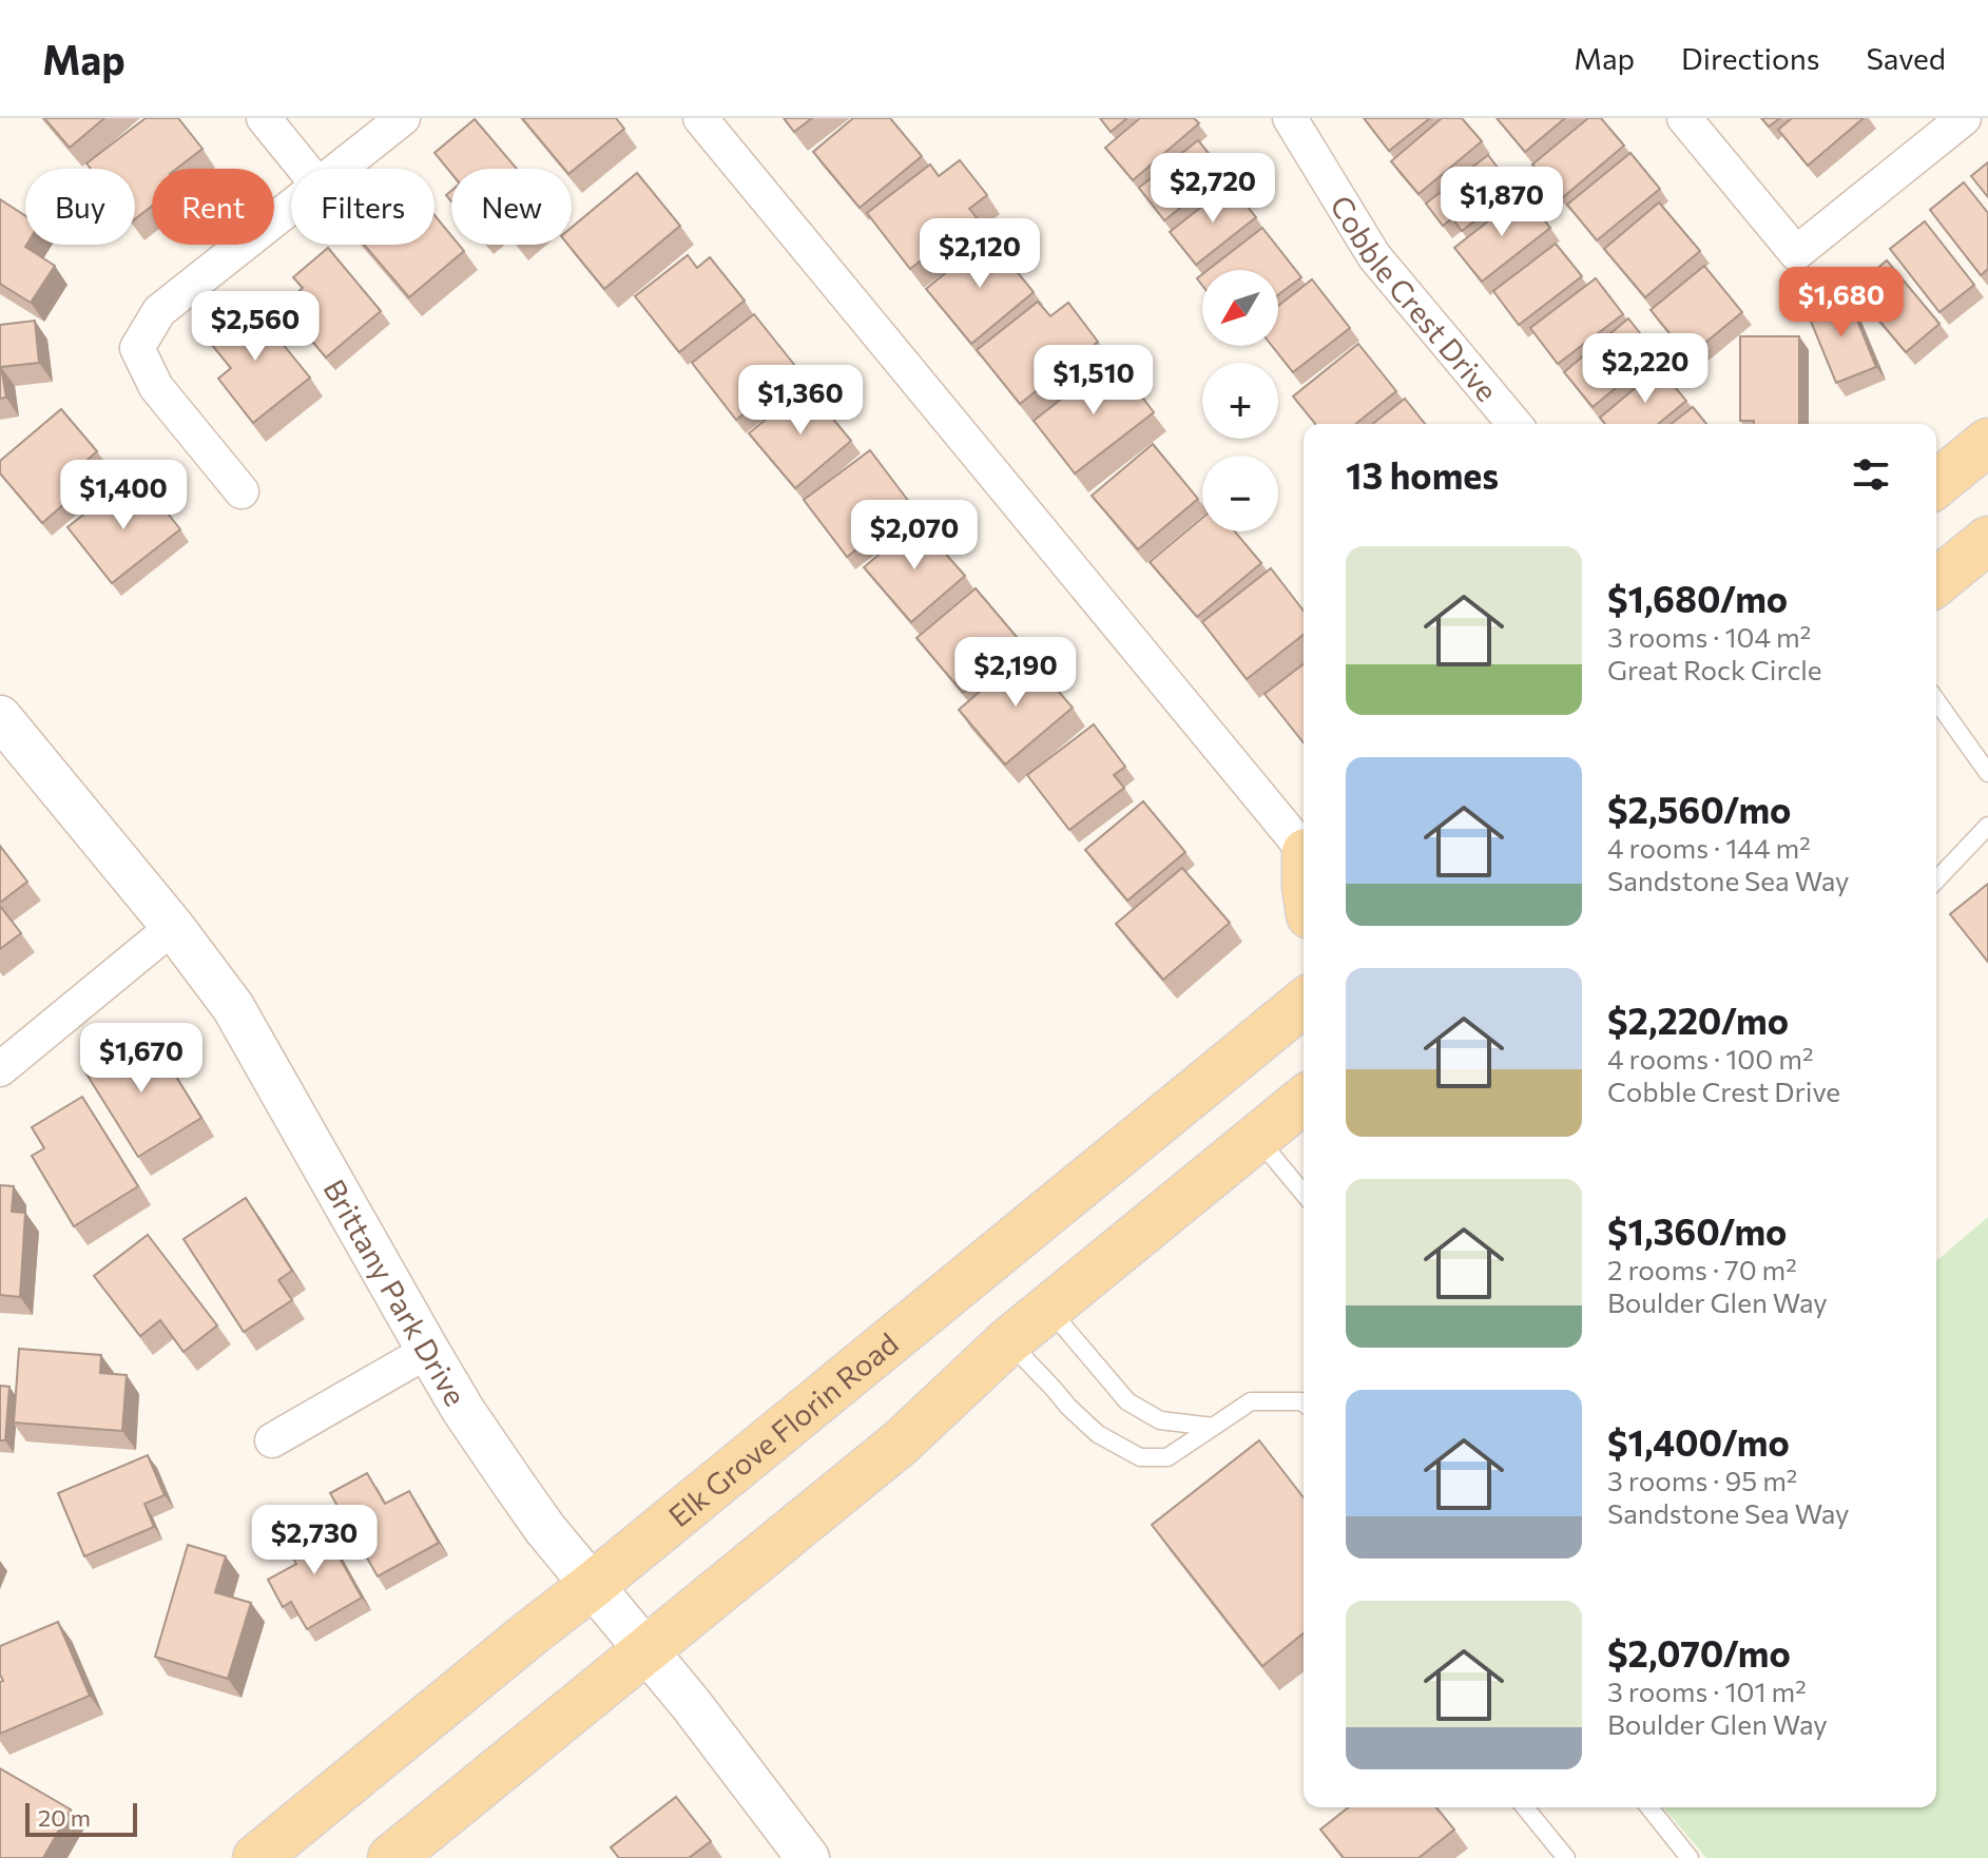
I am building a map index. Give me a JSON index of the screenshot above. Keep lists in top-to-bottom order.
{
  "streets": {
    "main road": ["Elk Grove Florin Road"],
    "street": ["Cobble Crest Drive", "Brittany Park Drive"]
  },
  "crossings": [
    ["Brittany Park Drive", "Elk Grove Florin Road"]
  ],
  "scale_bar": "20 m",
  "north": "bottom left",
  "page": {
    "header": "Map",
    "nav": ["Map", "Directions", "Saved"],
    "price": [
      "$2,720",
      "$1,870",
      "$2,120",
      "$1,680",
      "$2,560",
      "$2,220",
      "$1,510",
      "$1,360",
      "$1,400",
      "$2,070",
      "$2,190",
      "$1,670",
      "$2,730"
    ],
    "chip": [
      "Buy",
      "Rent",
      "Filters",
      "New"
    ],
    "map_buttons": ["+", "−"],
    "heading": "13 homes",
    "list": [
      {
        "name": "$1,680/mo",
        "note": "3 rooms · 104 m² · Great Rock Circle"
      },
      {
        "name": "$2,560/mo",
        "note": "4 rooms · 144 m² · Sandstone Sea Way"
      },
      {
        "name": "$2,220/mo",
        "note": "4 rooms · 100 m² · Cobble Crest Drive"
      },
      {
        "name": "$1,360/mo",
        "note": "2 rooms · 70 m² · Boulder Glen Way"
      },
      {
        "name": "$1,400/mo",
        "note": "3 rooms · 95 m² · Sandstone Sea Way"
      },
      {
        "name": "$2,070/mo",
        "note": "3 rooms · 101 m² · Boulder Glen Way"
      }
    ],
    "scale": "20 m"
  }
}
